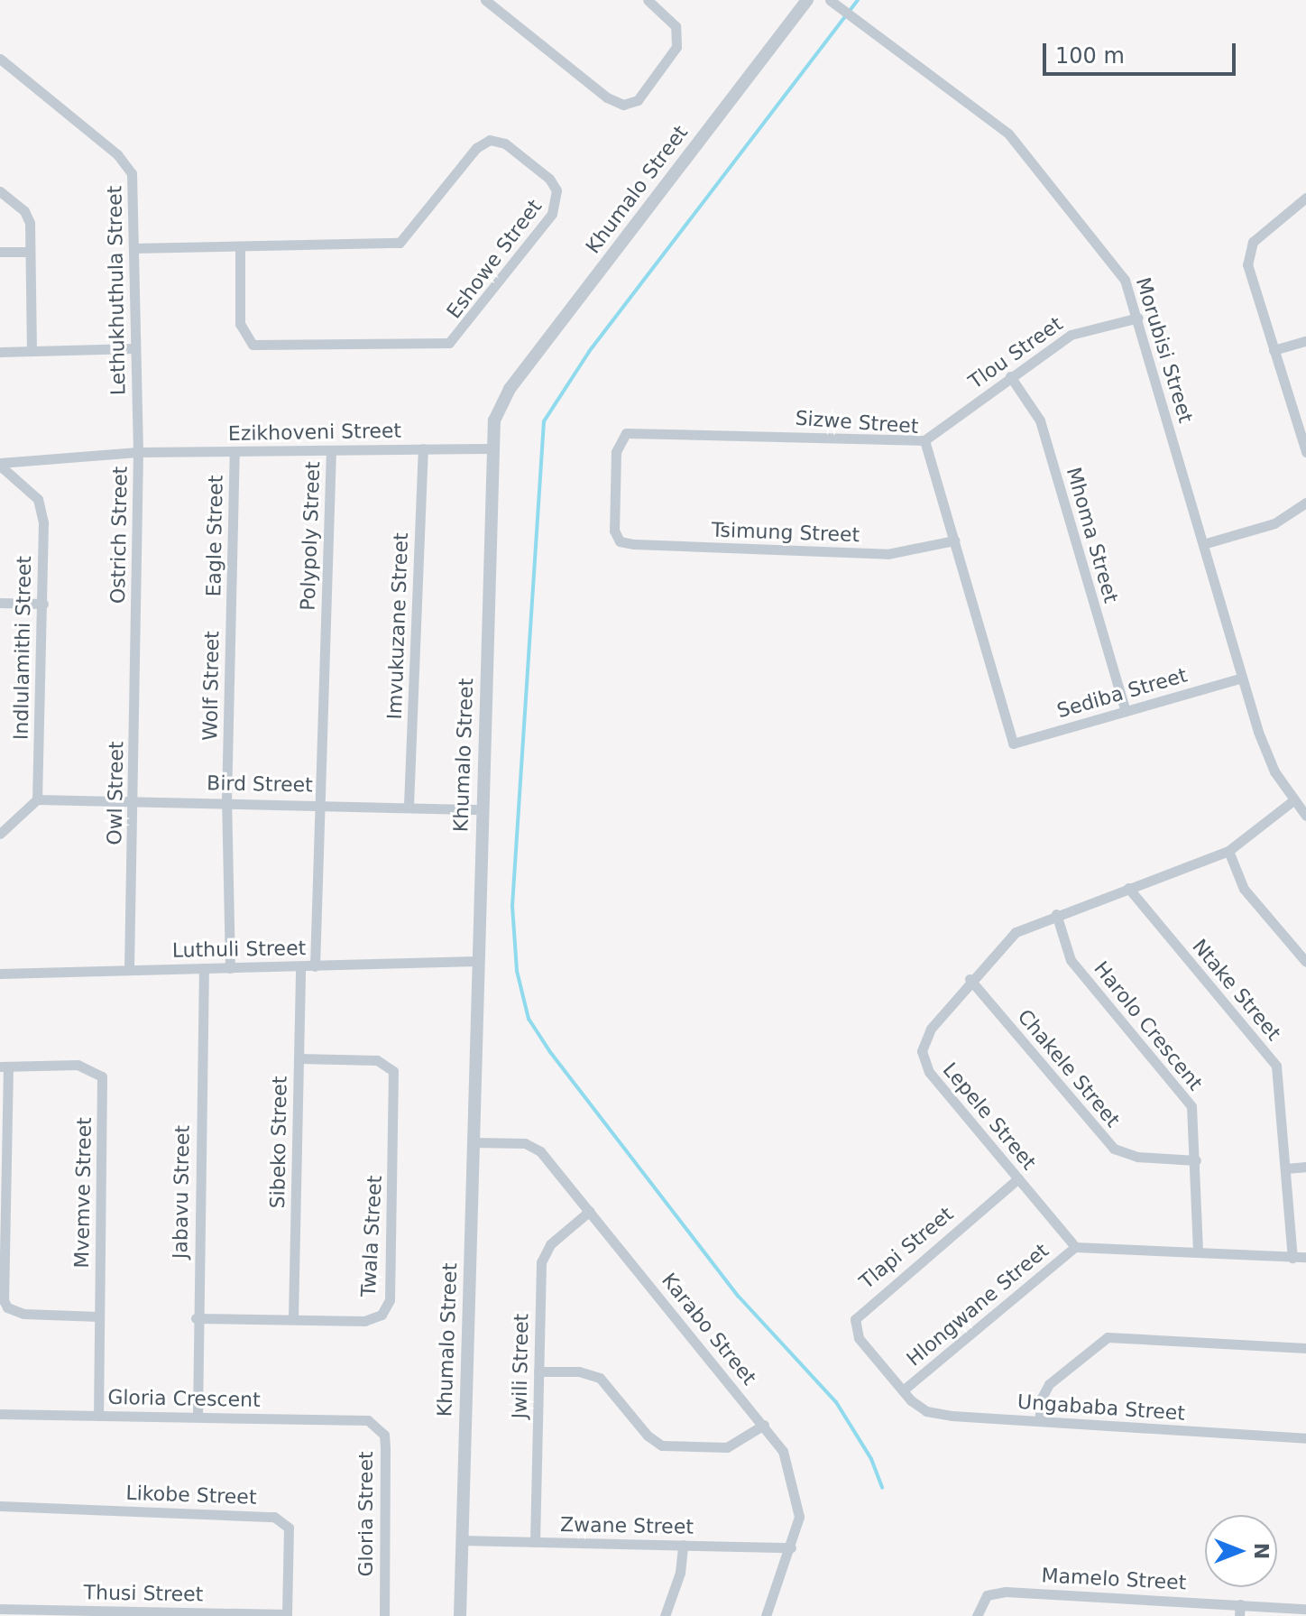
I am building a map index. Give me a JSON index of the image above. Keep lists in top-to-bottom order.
{
  "streets": {
    "street": [
      "Khumalo Street",
      "Eshowe Street",
      "Lethukhuthula Street",
      "Morubisi Street",
      "Tlou Street",
      "Sizwe Street",
      "Ezikhoveni Street",
      "Tsimung Street",
      "Ostrich Street",
      "Mhoma Street",
      "Eagle Street",
      "Polypoly Street",
      "Imvukuzane Street",
      "Indlulamithi Street",
      "Wolf Street",
      "Sediba Street",
      "Bird Street",
      "Owl Street",
      "Luthuli Street",
      "Ntake Street",
      "Harolo Crescent",
      "Chakele Street",
      "Lepele Street",
      "Sibeko Street",
      "Jabavu Street",
      "Mvemve Street",
      "Twala Street",
      "Tlapi Street",
      "Hlongwane Street",
      "Karabo Street",
      "Jwili Street",
      "Gloria Crescent",
      "Ungababa Street",
      "Likobe Street",
      "Gloria Street",
      "Zwane Street",
      "Mamelo Street",
      "Thusi Street"
    ]
  },
  "crossings": [
    ["Khumalo Street", "Ezikhoveni Street"],
    ["Khumalo Street", "Bird Street"],
    ["Khumalo Street", "Luthuli Street"],
    ["Khumalo Street", "Karabo Street"],
    ["Khumalo Street", "Zwane Street"],
    ["Eshowe Street", "Lethukhuthula Street"],
    ["Lethukhuthula Street", "Ezikhoveni Street"],
    ["Lethukhuthula Street", "Ostrich Street"],
    ["Lethukhuthula Street", "Indlulamithi Street"],
    ["Morubisi Street", "Tlou Street"],
    ["Morubisi Street", "Sediba Street"],
    ["Morubisi Street", "Lepele Street"],
    ["Tlou Street", "Sizwe Street"],
    ["Tlou Street", "Mhoma Street"],
    ["Sizwe Street", "Tsimung Street"],
    ["Sizwe Street", "Sediba Street"],
    ["Ezikhoveni Street", "Ostrich Street"],
    ["Ezikhoveni Street", "Eagle Street"],
    ["Ezikhoveni Street", "Polypoly Street"],
    ["Ezikhoveni Street", "Imvukuzane Street"],
    ["Ezikhoveni Street", "Indlulamithi Street"],
    ["Ostrich Street", "Indlulamithi Street"],
    ["Ostrich Street", "Owl Street"],
    ["Mhoma Street", "Sediba Street"],
    ["Eagle Street", "Wolf Street"],
    ["Polypoly Street", "Bird Street"],
    ["Polypoly Street", "Luthuli Street"],
    ["Imvukuzane Street", "Bird Street"],
    ["Indlulamithi Street", "Bird Street"],
    ["Wolf Street", "Bird Street"],
    ["Wolf Street", "Luthuli Street"],
    ["Bird Street", "Owl Street"],
    ["Owl Street", "Luthuli Street"],
    ["Luthuli Street", "Sibeko Street"],
    ["Luthuli Street", "Jabavu Street"],
    ["Ntake Street", "Lepele Street"],
    ["Harolo Crescent", "Chakele Street"],
    ["Harolo Crescent", "Lepele Street"],
    ["Chakele Street", "Lepele Street"],
    ["Lepele Street", "Tlapi Street"],
    ["Lepele Street", "Hlongwane Street"],
    ["Sibeko Street", "Twala Street"],
    ["Jabavu Street", "Twala Street"],
    ["Jabavu Street", "Gloria Crescent"],
    ["Mvemve Street", "Gloria Crescent"],
    ["Tlapi Street", "Hlongwane Street"],
    ["Tlapi Street", "Ungababa Street"],
    ["Hlongwane Street", "Ungababa Street"],
    ["Karabo Street", "Jwili Street"],
    ["Karabo Street", "Zwane Street"],
    ["Jwili Street", "Zwane Street"],
    ["Gloria Crescent", "Gloria Street"],
    ["Likobe Street", "Thusi Street"]
  ],
  "scale_bar": "100 m",
  "north": "right"
}
